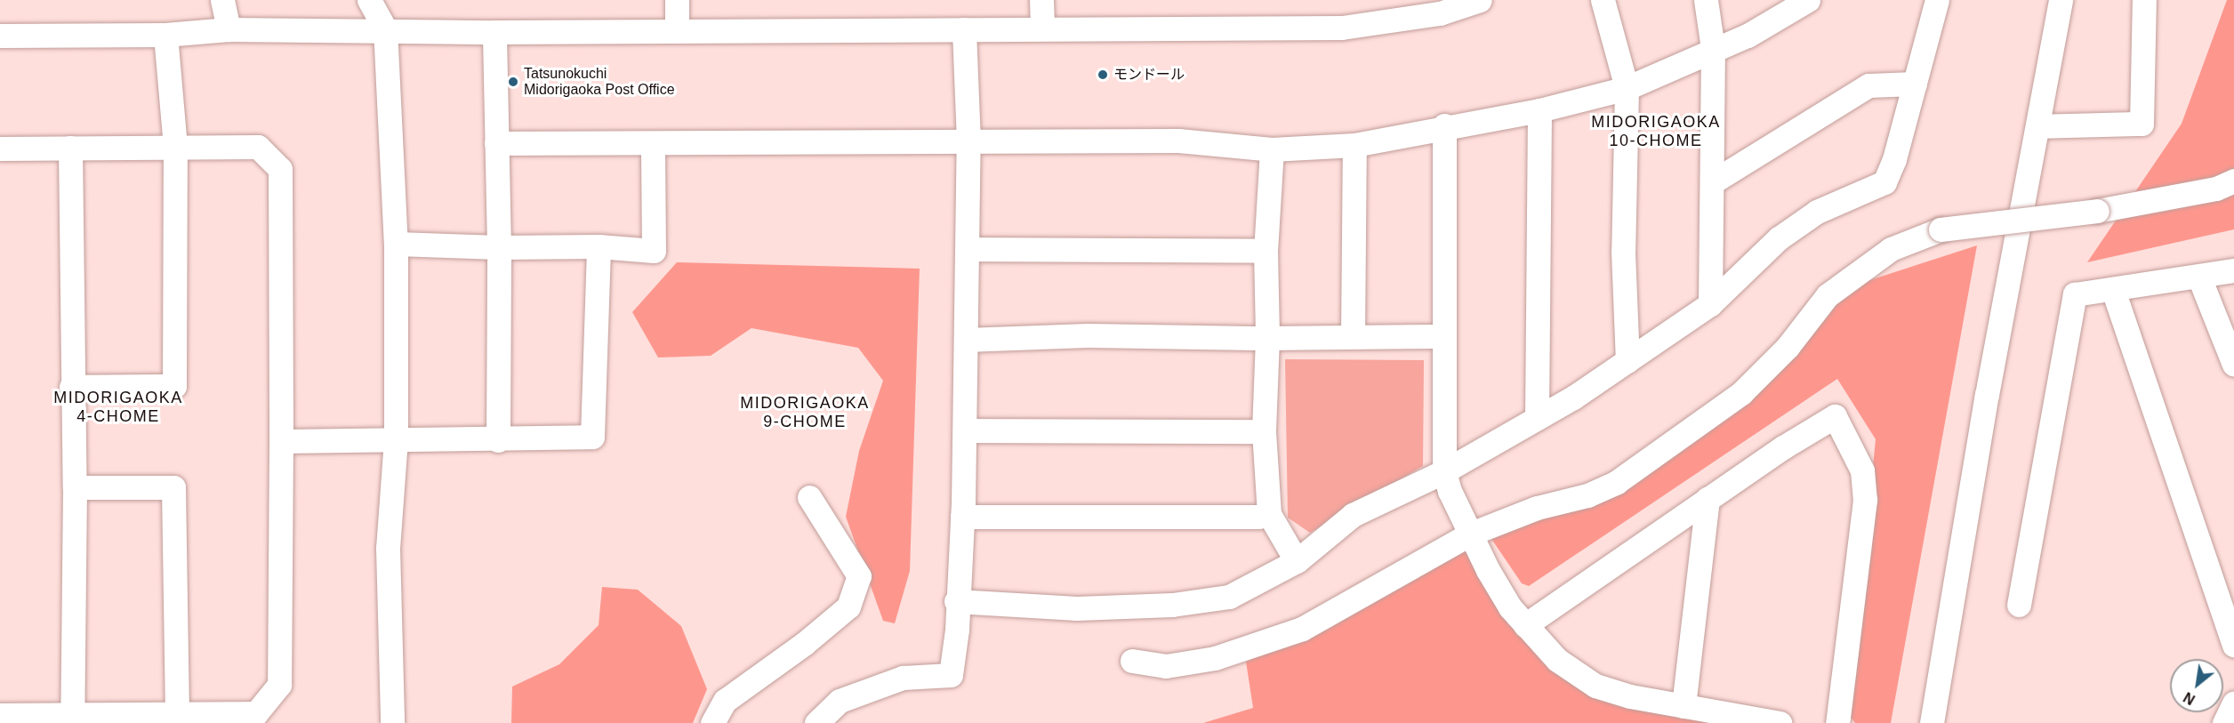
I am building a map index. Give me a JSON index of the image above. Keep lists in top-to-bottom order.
{
  "districts": ["MIDORIGAOKA 10-CHOME", "MIDORIGAOKA 4-CHOME", "MIDORIGAOKA 9-CHOME"],
  "places": ["モンドール", "Tatsunokuchi Midorigaoka Post Office"],
  "north": "bottom left"
}
